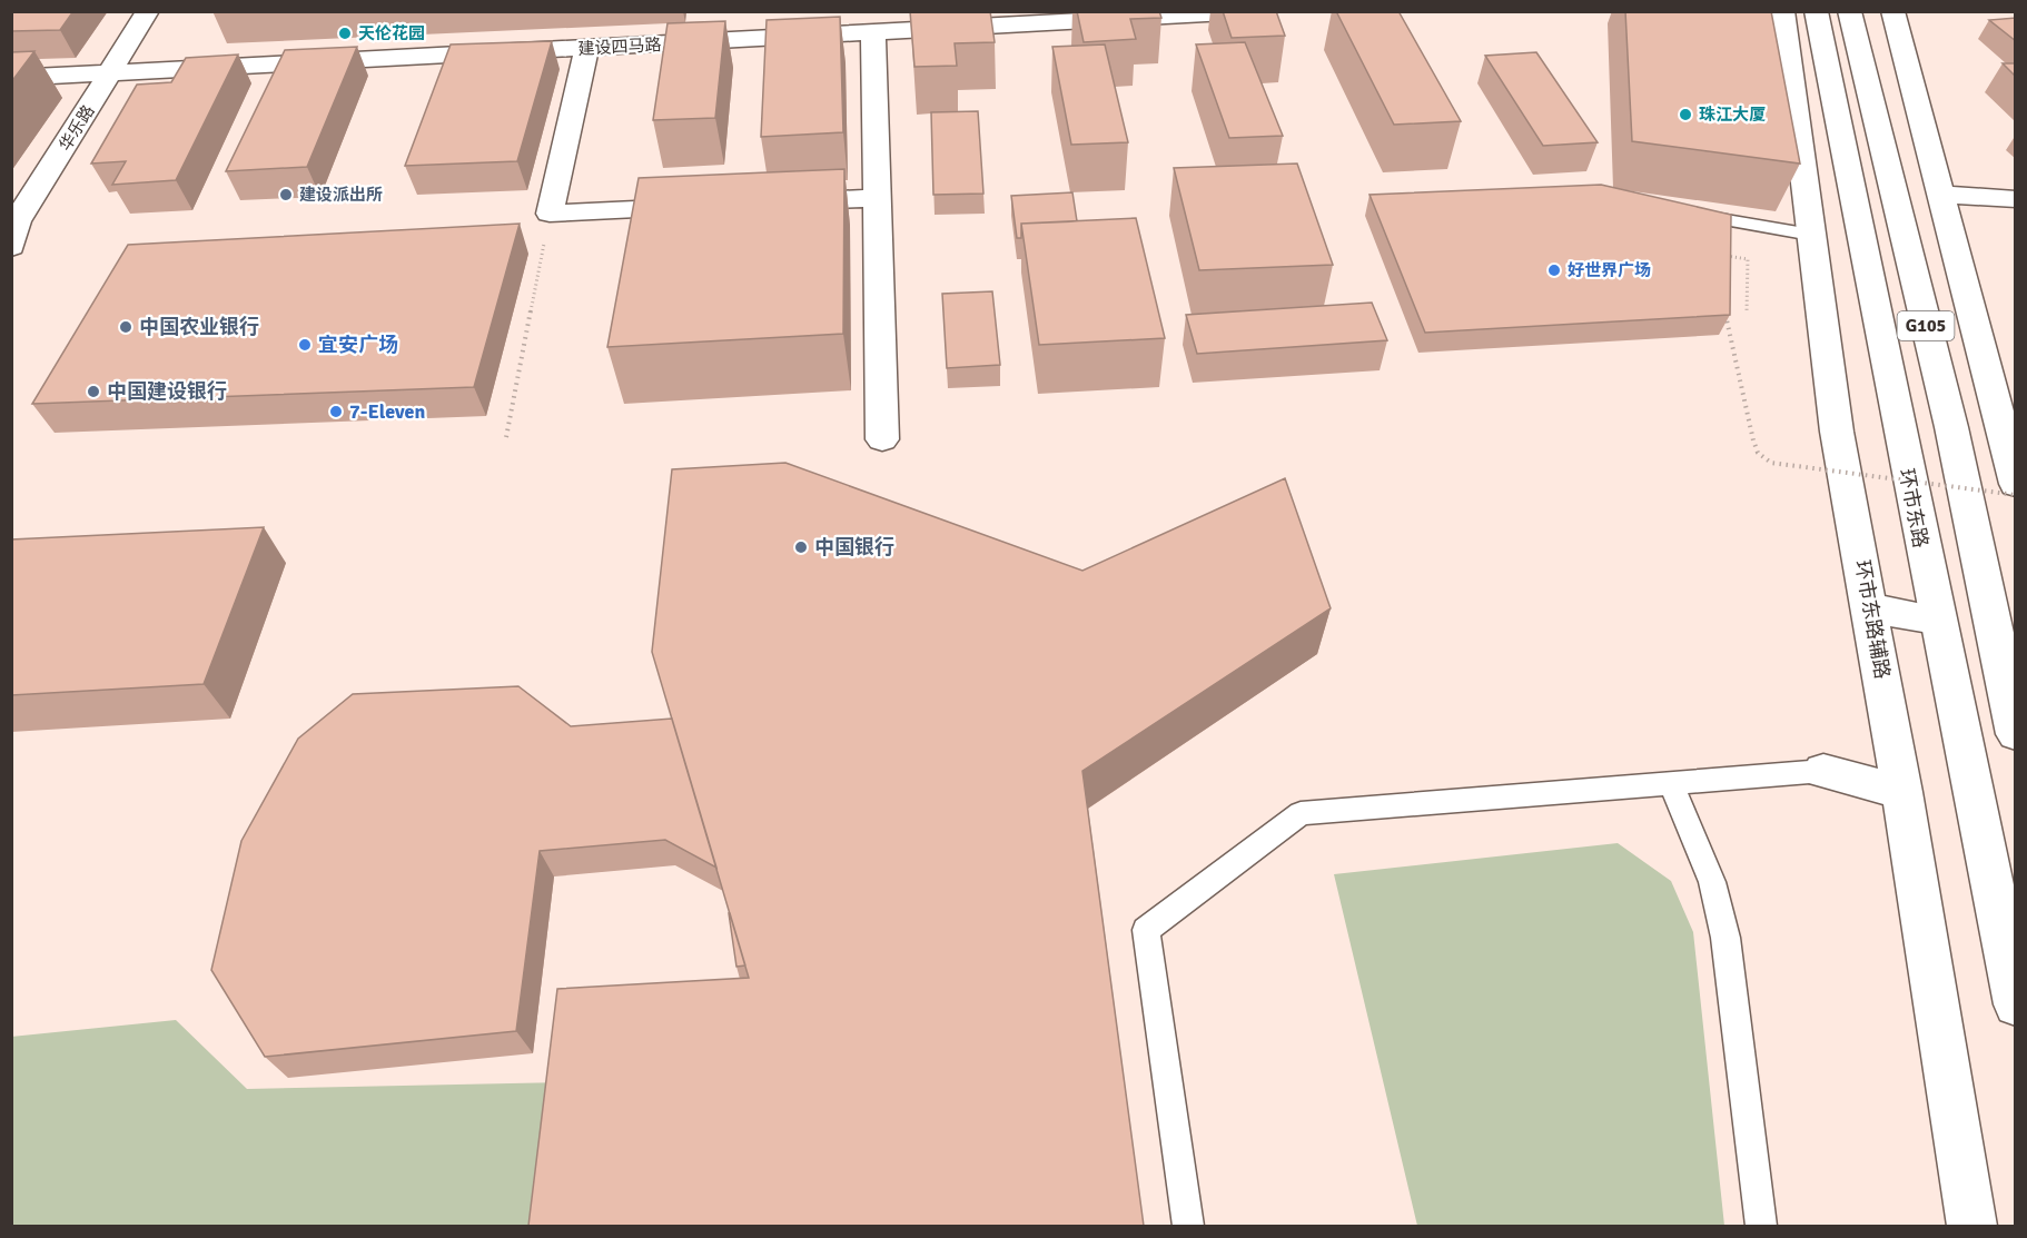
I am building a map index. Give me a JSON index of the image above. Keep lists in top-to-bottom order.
{
  "streets": {
    "main road": [
      "建设四马路",
      "华乐路",
      "G105",
      "环市东路",
      "环市东路辅路"
    ]
  },
  "crossings": [
    ["建设四马路", "华乐路"]
  ],
  "places": [
    "天伦花园",
    "珠江大厦",
    "建设派出所",
    "好世界广场",
    "中国农业银行",
    "宜安广场",
    "中国建设银行",
    "7-Eleven",
    "中国银行"
  ]
}
